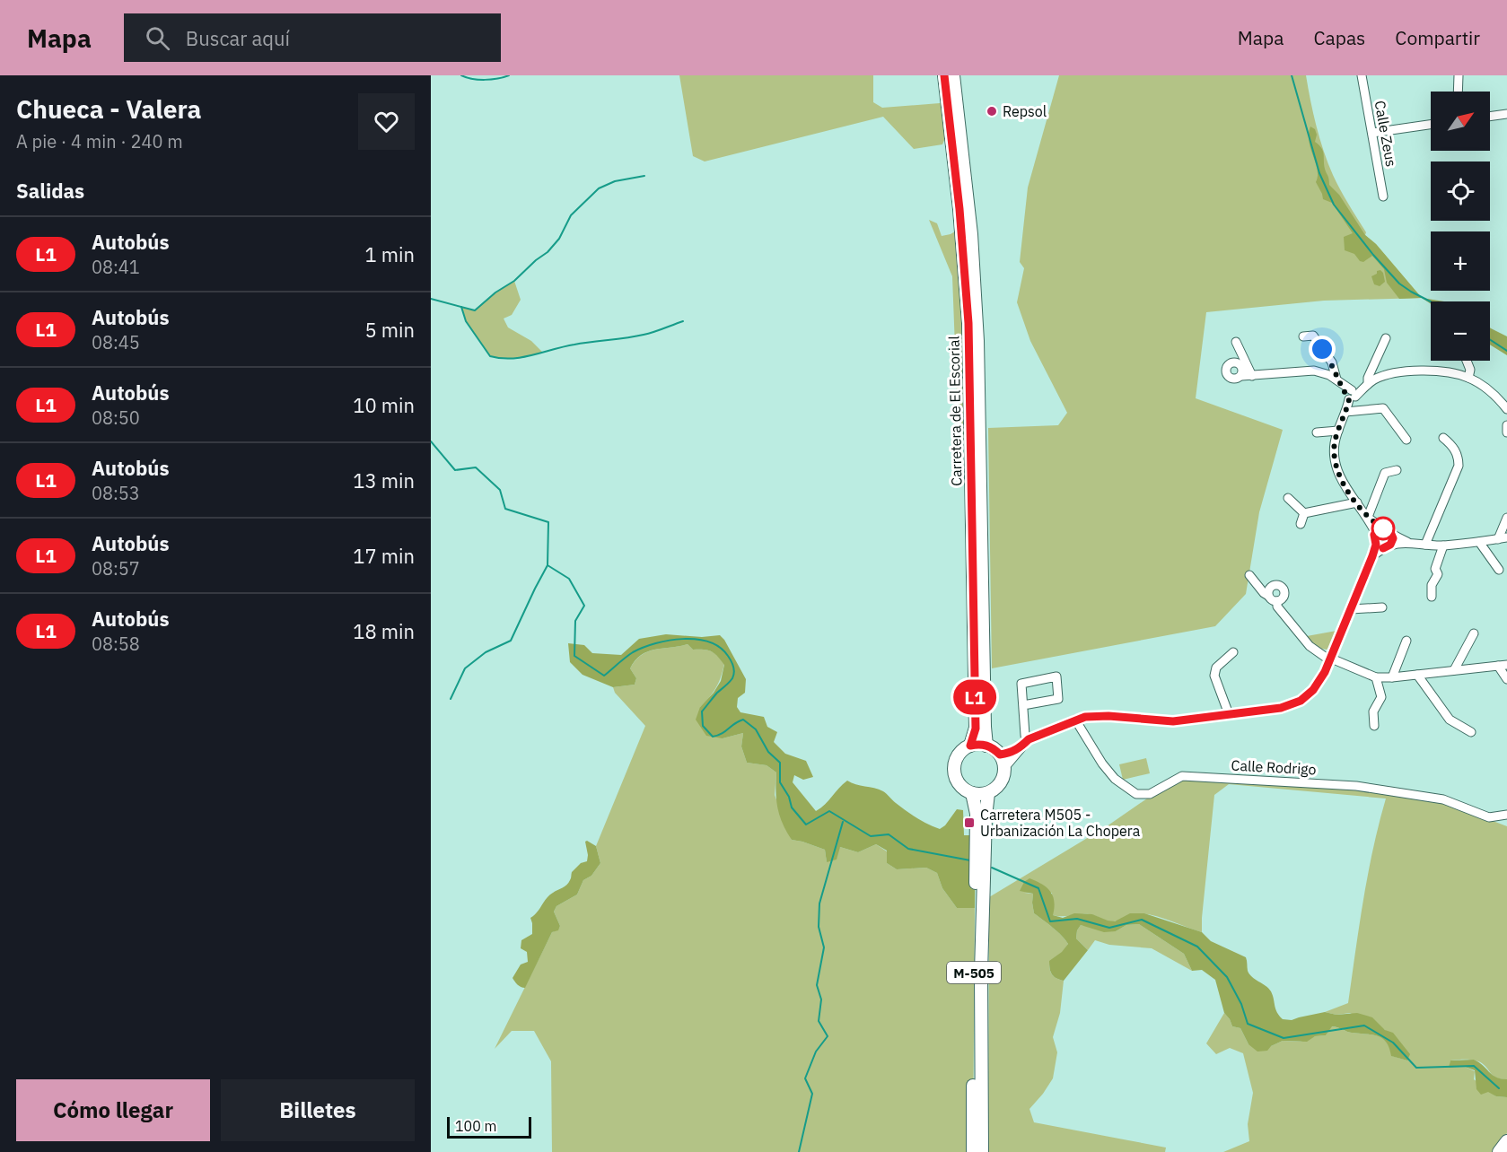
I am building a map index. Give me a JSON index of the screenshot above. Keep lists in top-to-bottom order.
{
  "streets": {
    "highway": ["Carretera de El Escorial", "M-505"],
    "street": ["Calle Zeus", "Calle Rodrigo"]
  },
  "crossings": [
    ["Carretera de El Escorial", "M-505"]
  ],
  "places": {
    "other": ["Repsol"],
    "transit": ["Carretera M505 - Urbanización La Chopera"]
  },
  "lines": ["bus line L1"],
  "scale_bar": "100 m",
  "north": "top right",
  "page": {
    "header": "Mapa",
    "search": "Buscar aquí",
    "nav": ["Mapa", "Capas", "Compartir"],
    "heading": [
      ["Chueca - Valera", "A pie · 4 min · 240 m"],
      "Salidas"
    ],
    "on_map": "L1",
    "map_buttons": ["+", "−"],
    "list": [
      {
        "mark": "L1",
        "name": "Autobús",
        "note": "08:41",
        "value": "1 min"
      },
      {
        "mark": "L1",
        "name": "Autobús",
        "note": "08:45",
        "value": "5 min"
      },
      {
        "mark": "L1",
        "name": "Autobús",
        "note": "08:50",
        "value": "10 min"
      },
      {
        "mark": "L1",
        "name": "Autobús",
        "note": "08:53",
        "value": "13 min"
      },
      {
        "mark": "L1",
        "name": "Autobús",
        "note": "08:57",
        "value": "17 min"
      },
      {
        "mark": "L1",
        "name": "Autobús",
        "note": "08:58",
        "value": "18 min"
      }
    ],
    "buttons": ["Cómo llegar", "Billetes"],
    "scale": "100 m"
  }
}
